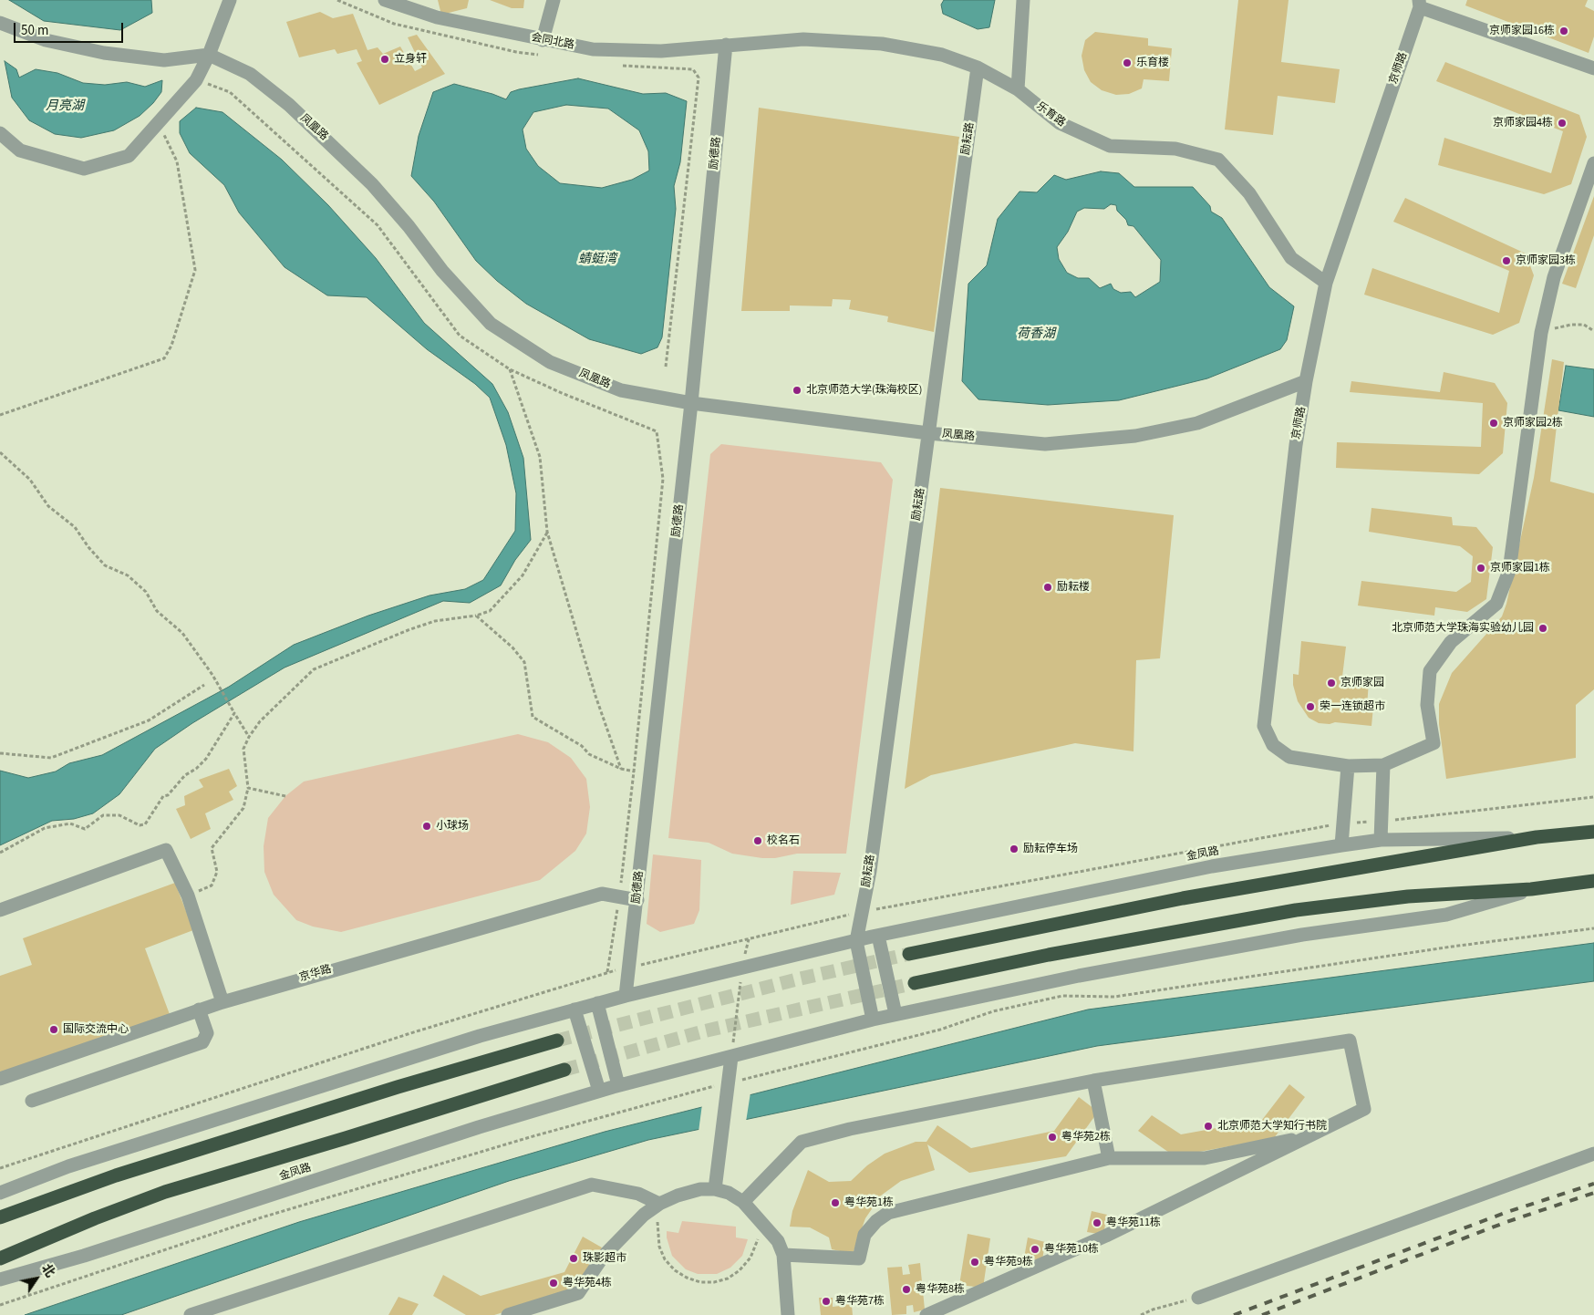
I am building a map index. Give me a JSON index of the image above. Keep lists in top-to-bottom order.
{
  "streets": {
    "highway": ["金凤路"],
    "street": [
      "会同北路",
      "京师路",
      "乐育路",
      "凤凰路",
      "励耘路",
      "励德路",
      "京华路"
    ]
  },
  "crossings": [
    ["会同北路", "乐育路"],
    ["会同北路", "励德路"],
    ["京师路", "乐育路"],
    ["京师路", "凤凰路"],
    ["乐育路", "励耘路"],
    ["乐育路", "励德路"],
    ["凤凰路", "励耘路"],
    ["凤凰路", "励德路"],
    ["励耘路", "金凤路"],
    ["励德路", "金凤路"],
    ["励德路", "京华路"]
  ],
  "water": ["月亮湖", "蜻蜓湾", "荷香湖"],
  "places": [
    "京师家园16栋",
    "立身轩",
    "乐育楼",
    "京师家园4栋",
    "京师家园3栋",
    "北京师范大学(珠海校区)",
    "京师家园2栋",
    "京师家园1栋",
    "励耘楼",
    "北京师范大学珠海实验幼儿园",
    "京师家园",
    "荣一连锁超市",
    "小球场",
    "校名石",
    "励耘停车场",
    "国际交流中心",
    "北京师范大学知行书院",
    "粤华苑2栋",
    "粤华苑1栋",
    "粤华苑11栋",
    "粤华苑10栋",
    "珠影超市",
    "粤华苑9栋",
    "粤华苑4栋",
    "粤华苑8栋",
    "粤华苑7栋"
  ],
  "scale_bar": "50 m",
  "north": "top right"
}
